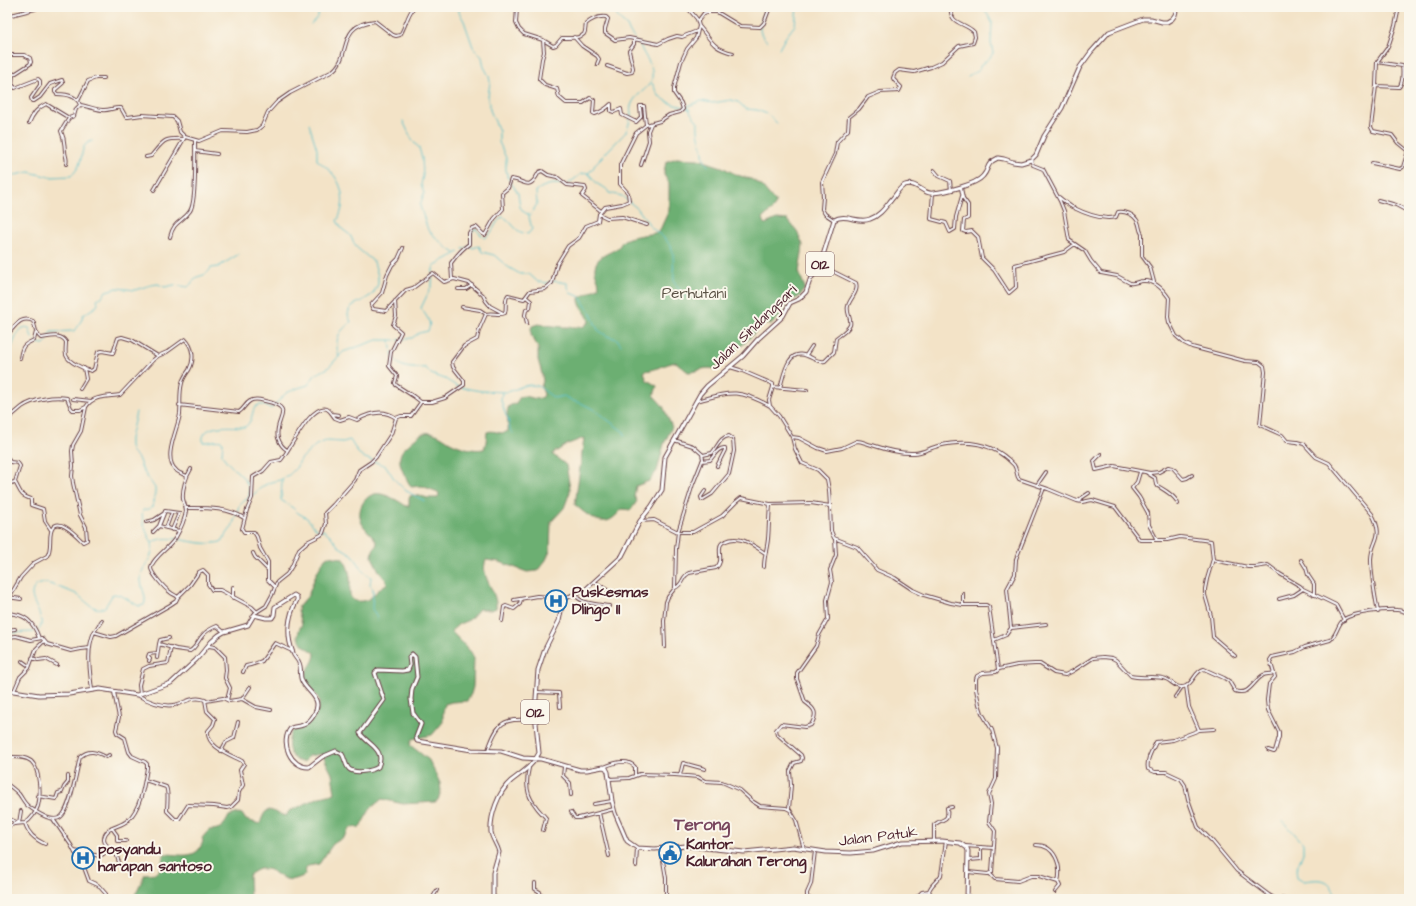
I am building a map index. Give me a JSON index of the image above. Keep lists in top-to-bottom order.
{
  "streets": {
    "main road": ["012", "Jalan Sindangsari", "Jalan Patuk"]
  },
  "crossings": [
    ["012", "Jalan Sindangsari"]
  ],
  "districts": ["Terong"],
  "parks": ["Perhutani"],
  "places": {
    "hospital": ["Puskesmas Dlingo II", "posyandu harapan santoso"],
    "public building": ["Kantor Kalurahan Terong"]
  }
}
